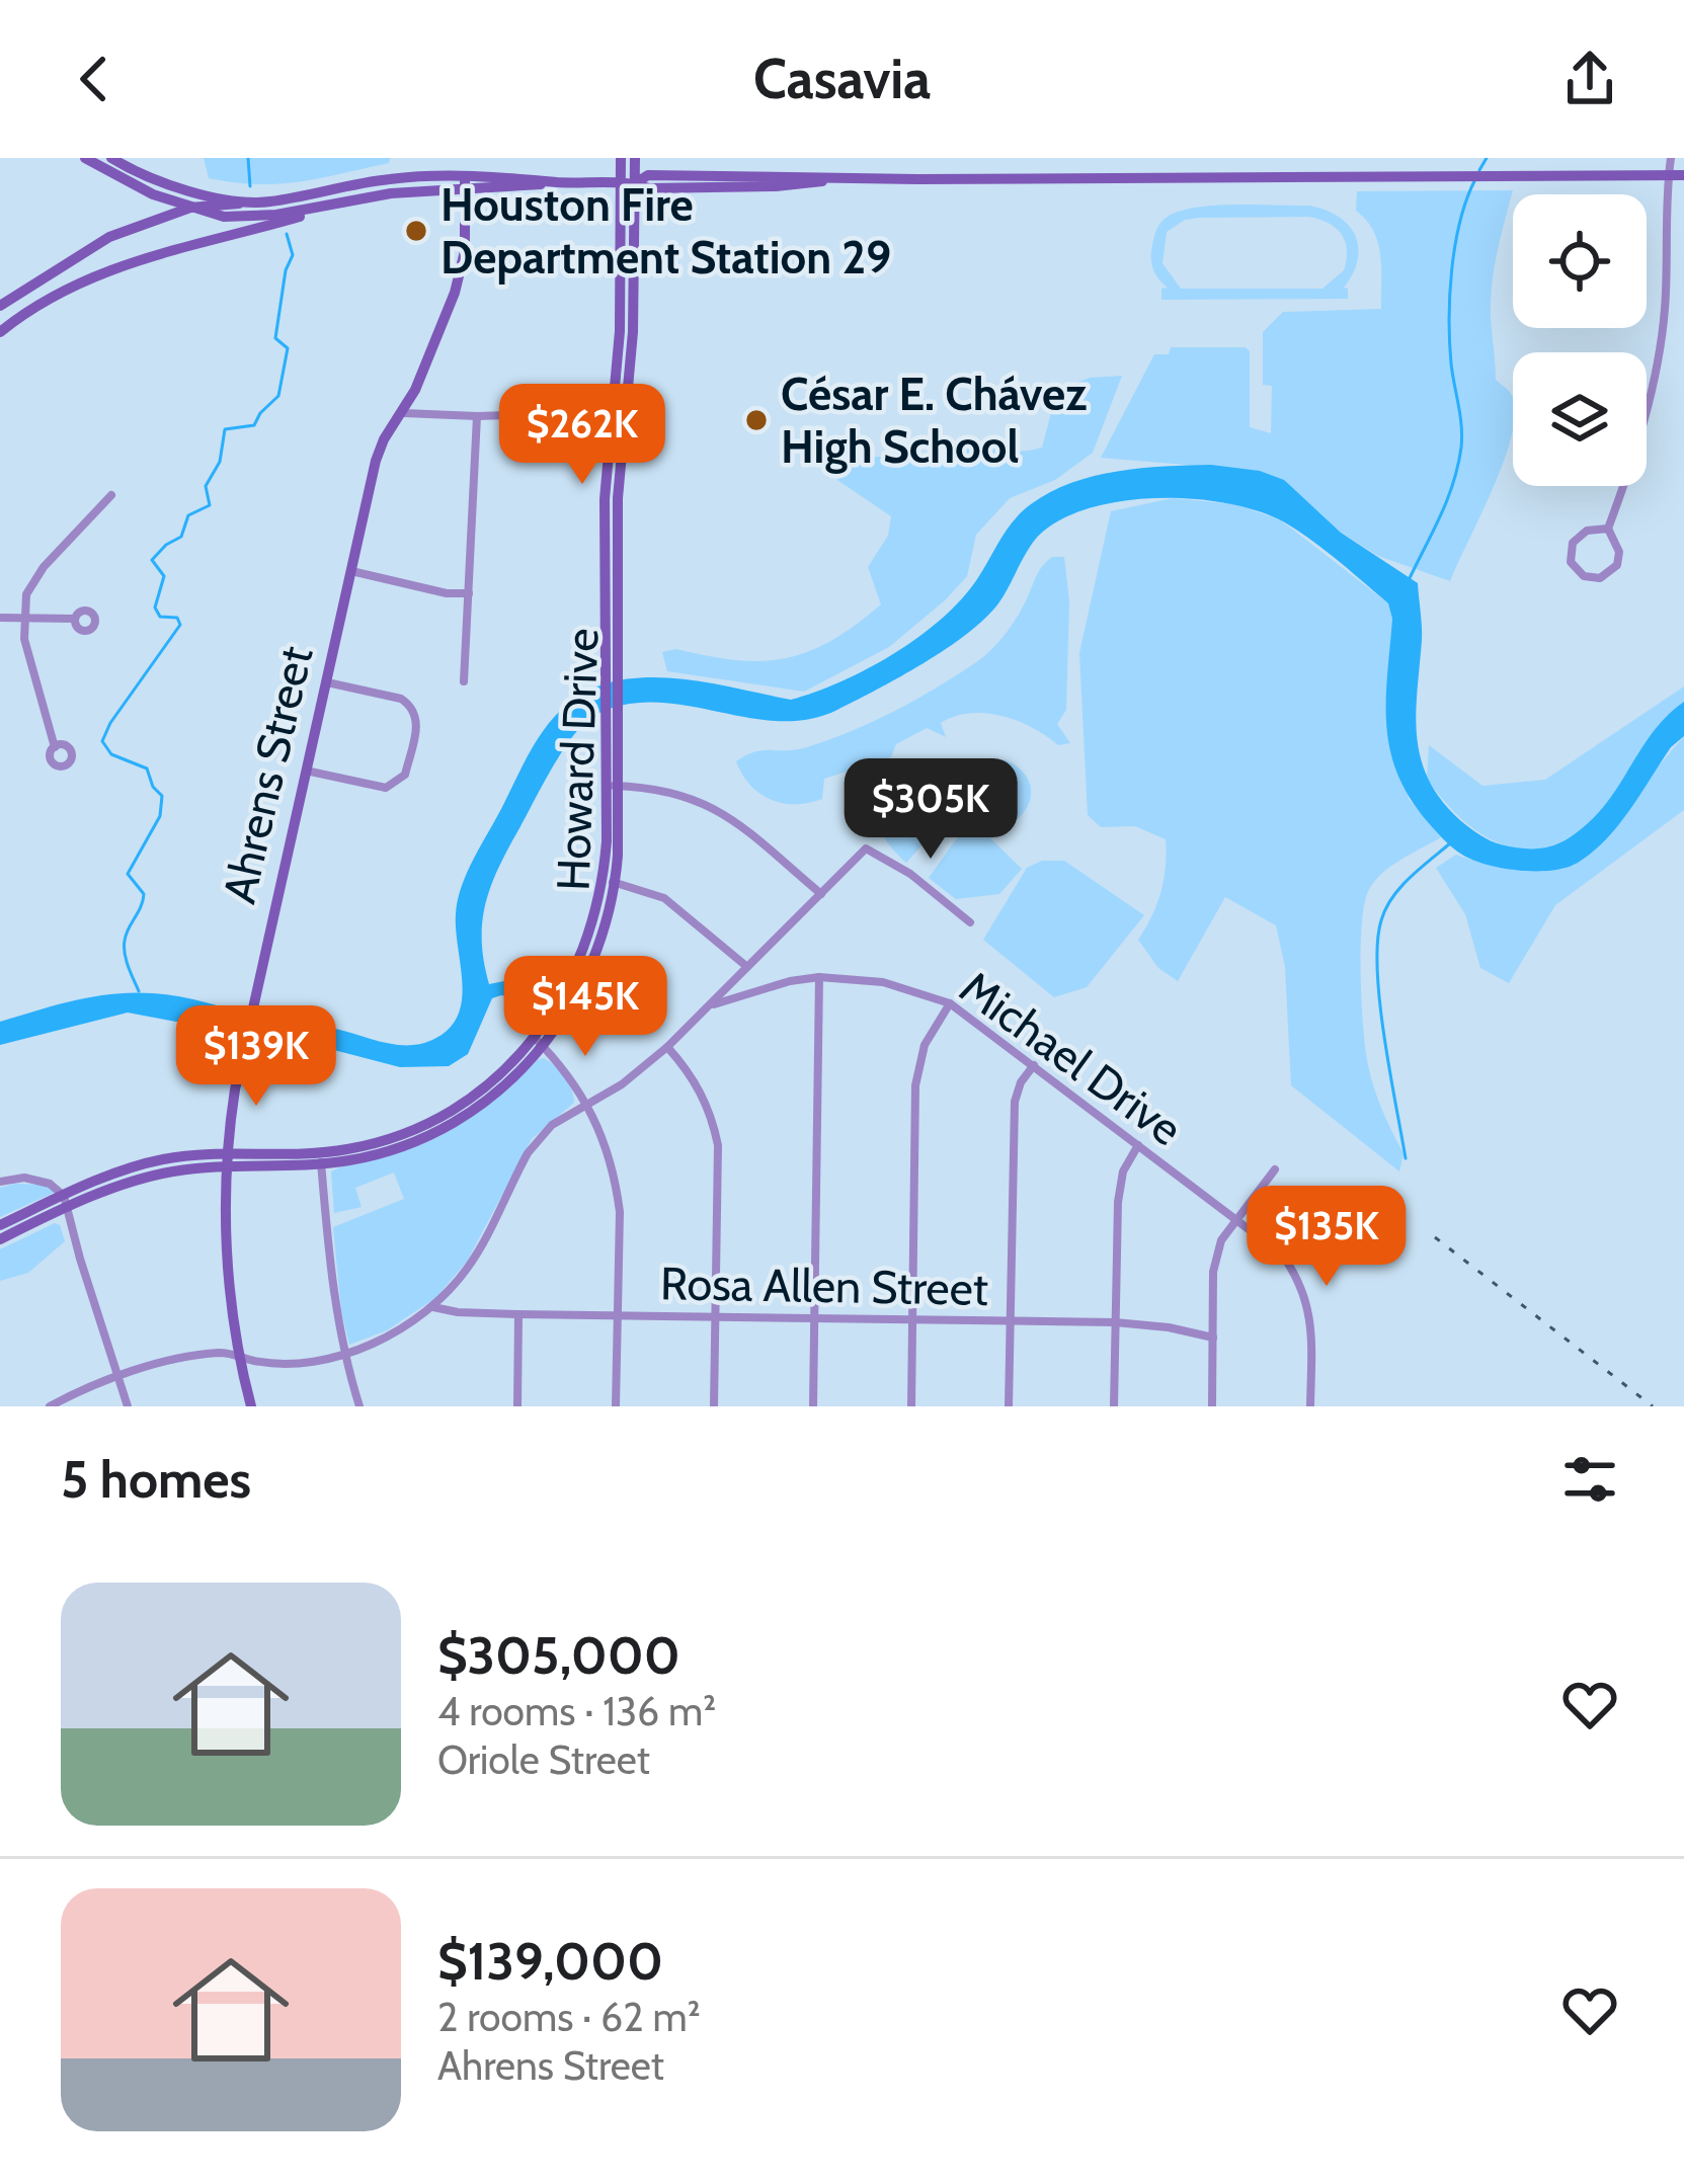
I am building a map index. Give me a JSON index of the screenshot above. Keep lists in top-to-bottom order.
{
  "streets": {
    "main road": ["Howard Drive", "Ahrens Street"],
    "street": ["Michael Drive", "Rosa Allen Street"]
  },
  "crossings": [
    ["Howard Drive", "Ahrens Street"]
  ],
  "places": ["Houston Fire Department Station 29", "César E. Chávez High School"],
  "page": {
    "header": "Casavia",
    "price": [
      "$262K",
      "$305K",
      "$145K",
      "$139K",
      "$135K"
    ],
    "heading": "5 homes",
    "list": [
      {
        "name": "$305,000",
        "note": "4 rooms · 136 m² · Oriole Street"
      },
      {
        "name": "$139,000",
        "note": "2 rooms · 62 m² · Ahrens Street"
      }
    ]
  }
}
